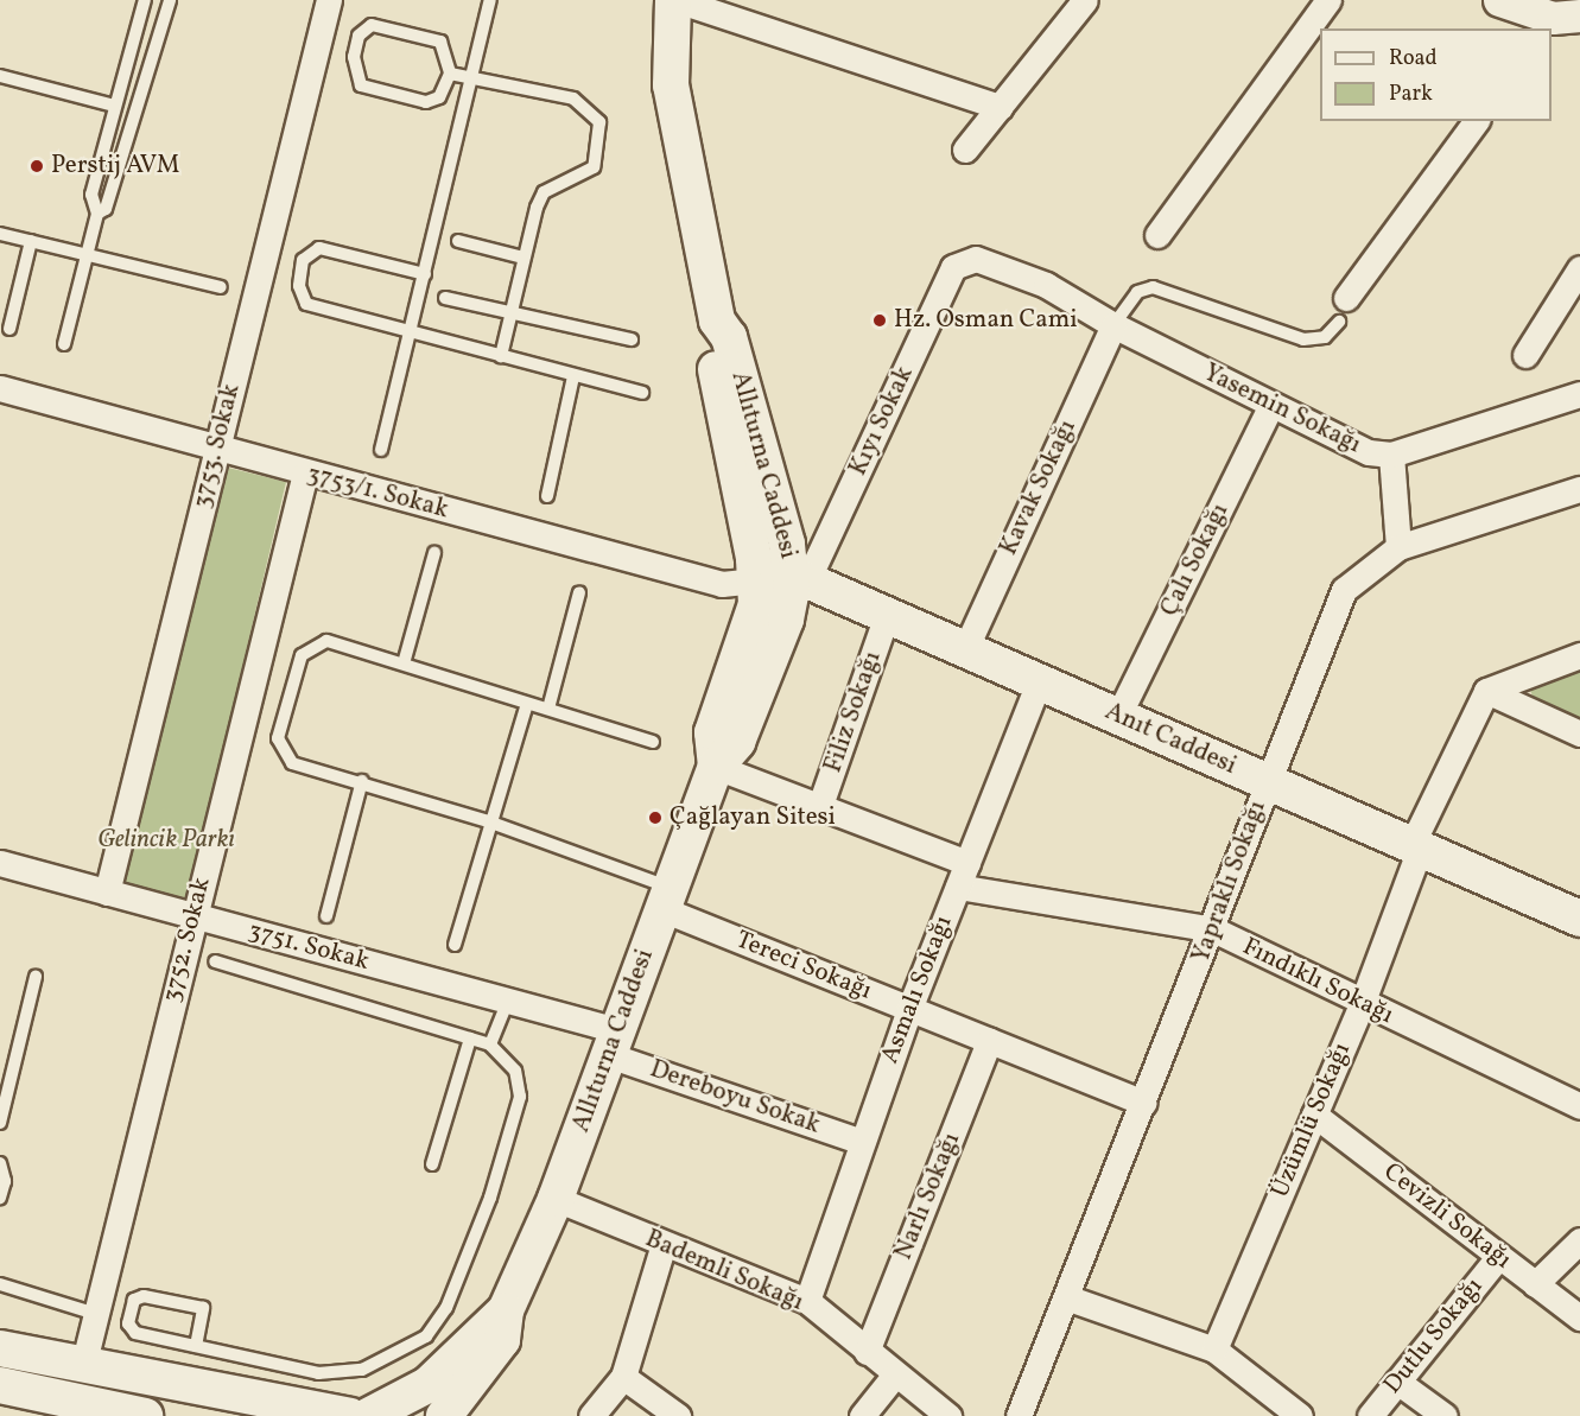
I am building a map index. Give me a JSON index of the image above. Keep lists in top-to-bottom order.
{
  "streets": {
    "main road": ["Allıturna Caddesi", "Anıt Caddesi"],
    "street": [
      "Yasemin Sokağı",
      "Kıyı Sokak",
      "3753. Sokak",
      "Kavak Sokağı",
      "3753/1. Sokak",
      "Çalı Sokağı",
      "Filiz Sokağı",
      "Yapraklı Sokağı",
      "3752. Sokak",
      "3751. Sokak",
      "Tereci Sokağı",
      "Fındıklı Sokağı",
      "Asmalı Sokağı",
      "Dereboyu Sokak",
      "Üzümlü Sokağı",
      "Narlı Sokağı",
      "Cevizli Sokağı",
      "Bademli Sokağı",
      "Dutlu Sokağı"
    ]
  },
  "crossings": [
    ["Yasemin Sokağı", "Kıyı Sokak"],
    ["Yasemin Sokağı", "Kavak Sokağı"],
    ["Yasemin Sokağı", "Çalı Sokağı"],
    ["Kıyı Sokak", "Allıturna Caddesi"],
    ["Kıyı Sokak", "Kavak Sokağı"],
    ["Kıyı Sokak", "Anıt Caddesi"],
    ["3753. Sokak", "3753/1. Sokak"],
    ["3753. Sokak", "3751. Sokak"],
    ["Allıturna Caddesi", "3753/1. Sokak"],
    ["Allıturna Caddesi", "Anıt Caddesi"],
    ["Allıturna Caddesi", "3751. Sokak"],
    ["Allıturna Caddesi", "Tereci Sokağı"],
    ["Allıturna Caddesi", "Fındıklı Sokağı"],
    ["Allıturna Caddesi", "Dereboyu Sokak"],
    ["Allıturna Caddesi", "Bademli Sokağı"],
    ["Kavak Sokağı", "Anıt Caddesi"],
    ["3753/1. Sokak", "Anıt Caddesi"],
    ["3753/1. Sokak", "3752. Sokak"],
    ["Çalı Sokağı", "Anıt Caddesi"],
    ["Filiz Sokağı", "Anıt Caddesi"],
    ["Filiz Sokağı", "Fındıklı Sokağı"],
    ["Anıt Caddesi", "Yapraklı Sokağı"],
    ["Anıt Caddesi", "Asmalı Sokağı"],
    ["Anıt Caddesi", "Üzümlü Sokağı"],
    ["Yapraklı Sokağı", "Tereci Sokağı"],
    ["Yapraklı Sokağı", "Fındıklı Sokağı"],
    ["3752. Sokak", "3751. Sokak"],
    ["3751. Sokak", "Dereboyu Sokak"],
    ["Tereci Sokağı", "Asmalı Sokağı"],
    ["Tereci Sokağı", "Narlı Sokağı"],
    ["Fındıklı Sokağı", "Asmalı Sokağı"],
    ["Fındıklı Sokağı", "Üzümlü Sokağı"],
    ["Asmalı Sokağı", "Dereboyu Sokak"],
    ["Asmalı Sokağı", "Bademli Sokağı"],
    ["Üzümlü Sokağı", "Cevizli Sokağı"],
    ["Narlı Sokağı", "Bademli Sokağı"],
    ["Cevizli Sokağı", "Dutlu Sokağı"]
  ],
  "parks": ["Gelincik Parkı"],
  "places": ["Perstij AVM", "Hz. Osman Cami", "Çağlayan Sitesi"],
  "legend": ["Road", "Park"]
}
